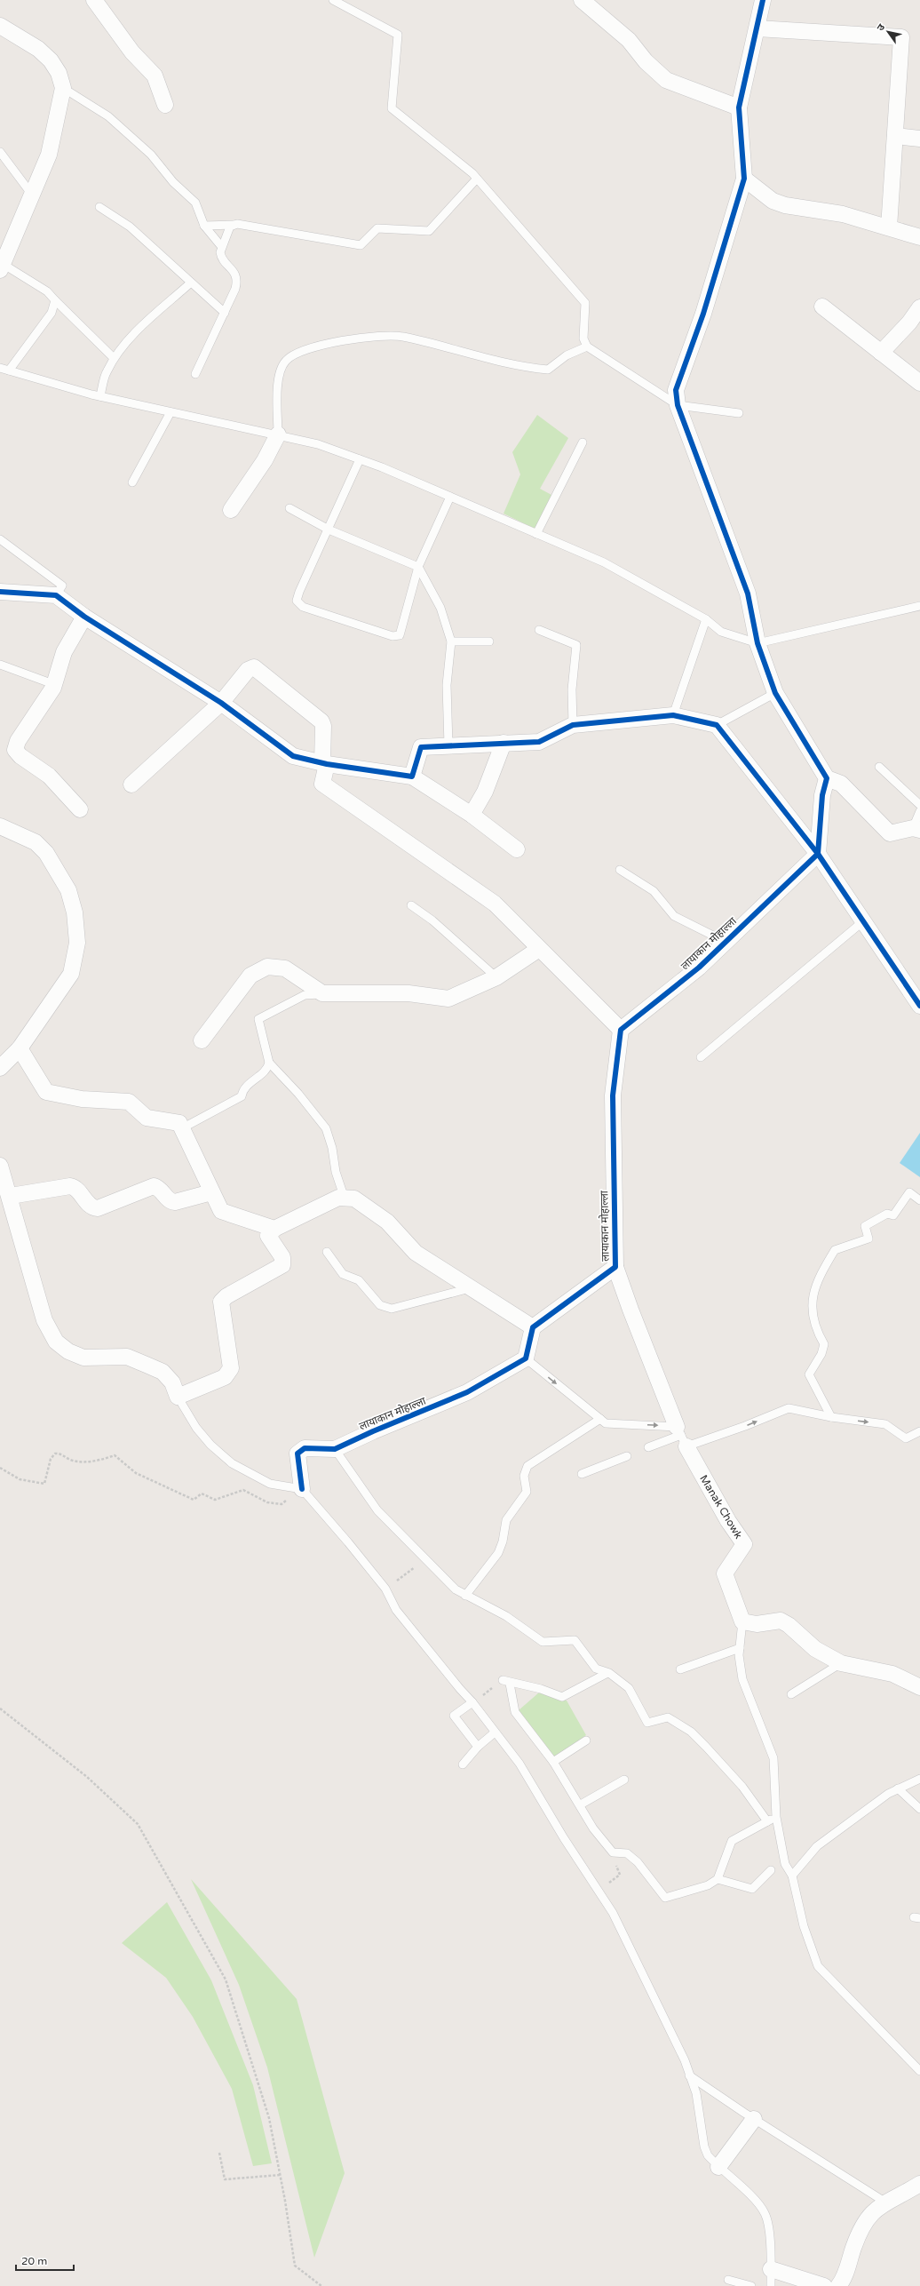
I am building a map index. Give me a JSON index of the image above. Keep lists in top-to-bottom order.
{
  "streets": {
    "street": ["लायाकान मोहाल्ला", "Manak Chowk"]
  },
  "scale_bar": "20 m",
  "north": "top left"
}
